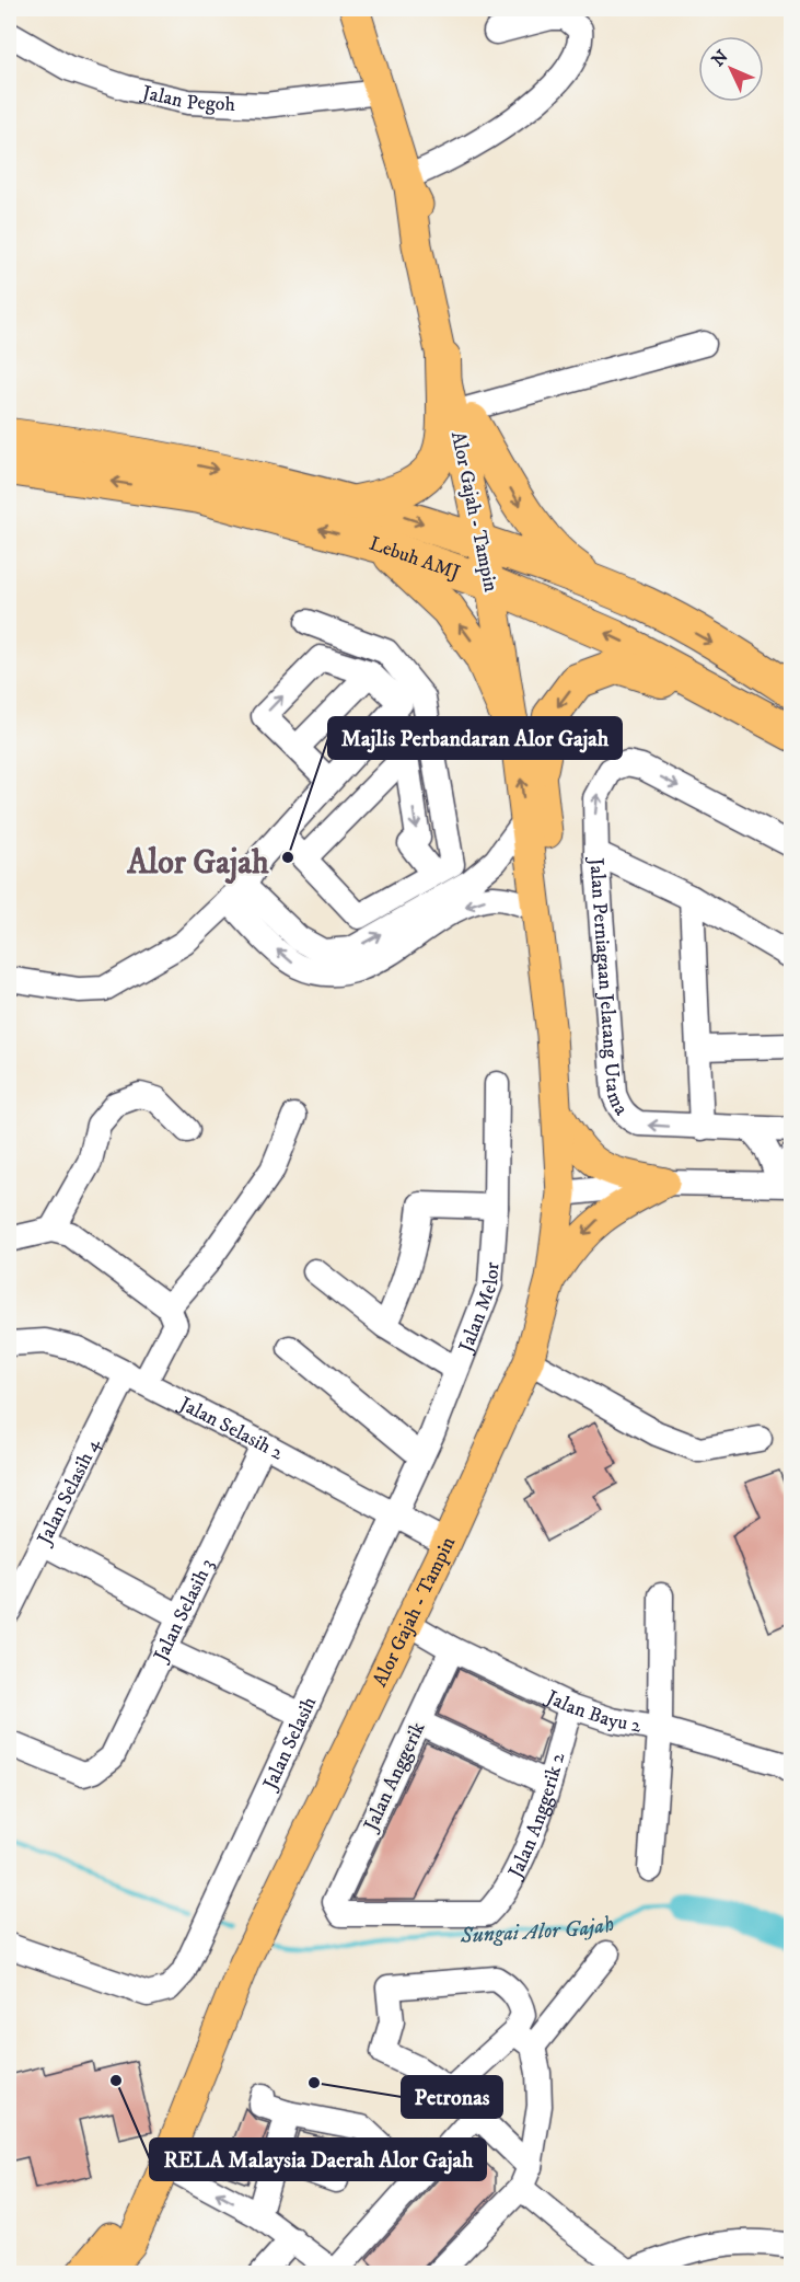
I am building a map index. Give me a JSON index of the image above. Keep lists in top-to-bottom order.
{
  "streets": {
    "highway": ["Lebuh AMJ"],
    "main road": ["Alor Gajah - Tampin"],
    "street": [
      "Jalan Pegoh",
      "Jalan Perniagaan Jelatang Utama",
      "Jalan Melor",
      "Jalan Selasih 2",
      "Jalan Selasih 4",
      "Jalan Selasih 3",
      "Jalan Bayu 2",
      "Jalan Selasih",
      "Jalan Anggerik",
      "Jalan Anggerik 2"
    ]
  },
  "crossings": [
    ["Alor Gajah - Tampin", "Lebuh AMJ"],
    ["Alor Gajah - Tampin", "Jalan Selasih 2"],
    ["Alor Gajah - Tampin", "Jalan Bayu 2"],
    ["Jalan Melor", "Jalan Selasih 2"],
    ["Jalan Melor", "Jalan Selasih"],
    ["Jalan Selasih 2", "Jalan Selasih 4"],
    ["Jalan Selasih 2", "Jalan Selasih 3"],
    ["Jalan Selasih 2", "Jalan Selasih"],
    ["Jalan Bayu 2", "Jalan Anggerik"],
    ["Jalan Bayu 2", "Jalan Anggerik 2"],
    ["Jalan Anggerik", "Jalan Anggerik 2"]
  ],
  "districts": ["Alor Gajah"],
  "water": ["Sungai Alor Gajah"],
  "places": ["Majlis Perbandaran Alor Gajah", "RELA Malaysia Daerah Alor Gajah", "Petronas"],
  "north": "top left"
}
